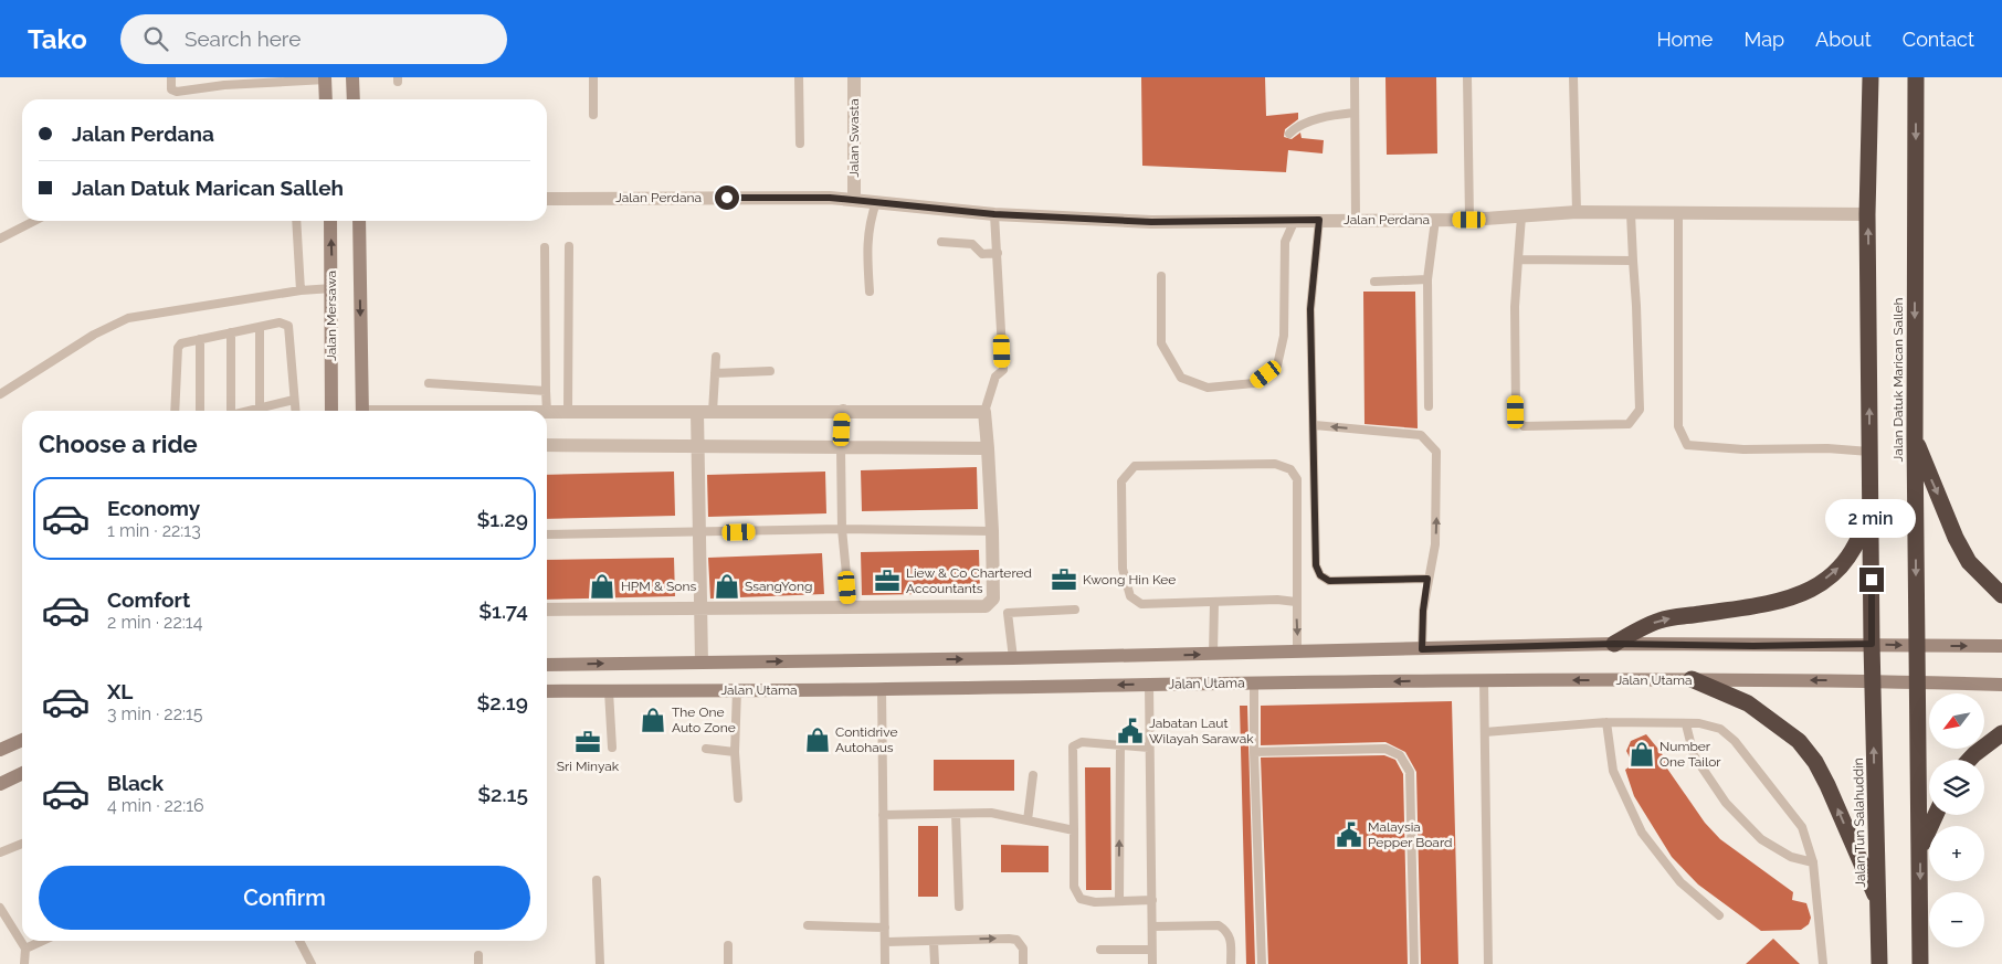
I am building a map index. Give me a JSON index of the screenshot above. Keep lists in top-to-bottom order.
{
  "streets": {
    "highway": ["Jalan Datuk Marican Salleh", "Jalan Tun Salahuddin"],
    "main road": ["Jalan Mersawa", "Jalan Utama"],
    "street": ["Jalan Swasta", "Jalan Perdana"]
  },
  "crossings": [
    ["Jalan Swasta", "Jalan Perdana"],
    ["Jalan Perdana", "Jalan Datuk Marican Salleh"],
    ["Jalan Datuk Marican Salleh", "Jalan Utama"],
    ["Jalan Datuk Marican Salleh", "Jalan Tun Salahuddin"],
    ["Jalan Utama", "Jalan Tun Salahuddin"]
  ],
  "places": {
    "office": ["Kwong Hin Kee", "Liew & Co Chartered Accountants", "Sri Minyak"],
    "shop": [
      "HPM & Sons",
      "SsangYong",
      "The One Auto Zone",
      "Contidrive Autohaus",
      "Number One Tailor"
    ],
    "public building": ["Jabatan Laut Wilayah Sarawak", "Malaysia Pepper Board"]
  },
  "north": "bottom left",
  "page": {
    "header": "Tako",
    "search": "Search here",
    "nav": [
      "Home",
      "Map",
      "About",
      "Contact"
    ],
    "banner": ["Jalan Perdana", "Jalan Datuk Marican Salleh"],
    "heading": "Choose a ride",
    "list": [
      {
        "name": "Economy",
        "note": "1 min · 22:13",
        "value": "$1.29"
      },
      {
        "name": "Comfort",
        "note": "2 min · 22:14",
        "value": "$1.74"
      },
      {
        "name": "XL",
        "note": "3 min · 22:15",
        "value": "$2.19"
      },
      {
        "name": "Black",
        "note": "4 min · 22:16",
        "value": "$2.15"
      }
    ],
    "bubble": "2 min",
    "map_buttons": ["+", "−"],
    "buttons": "Confirm"
  }
}
